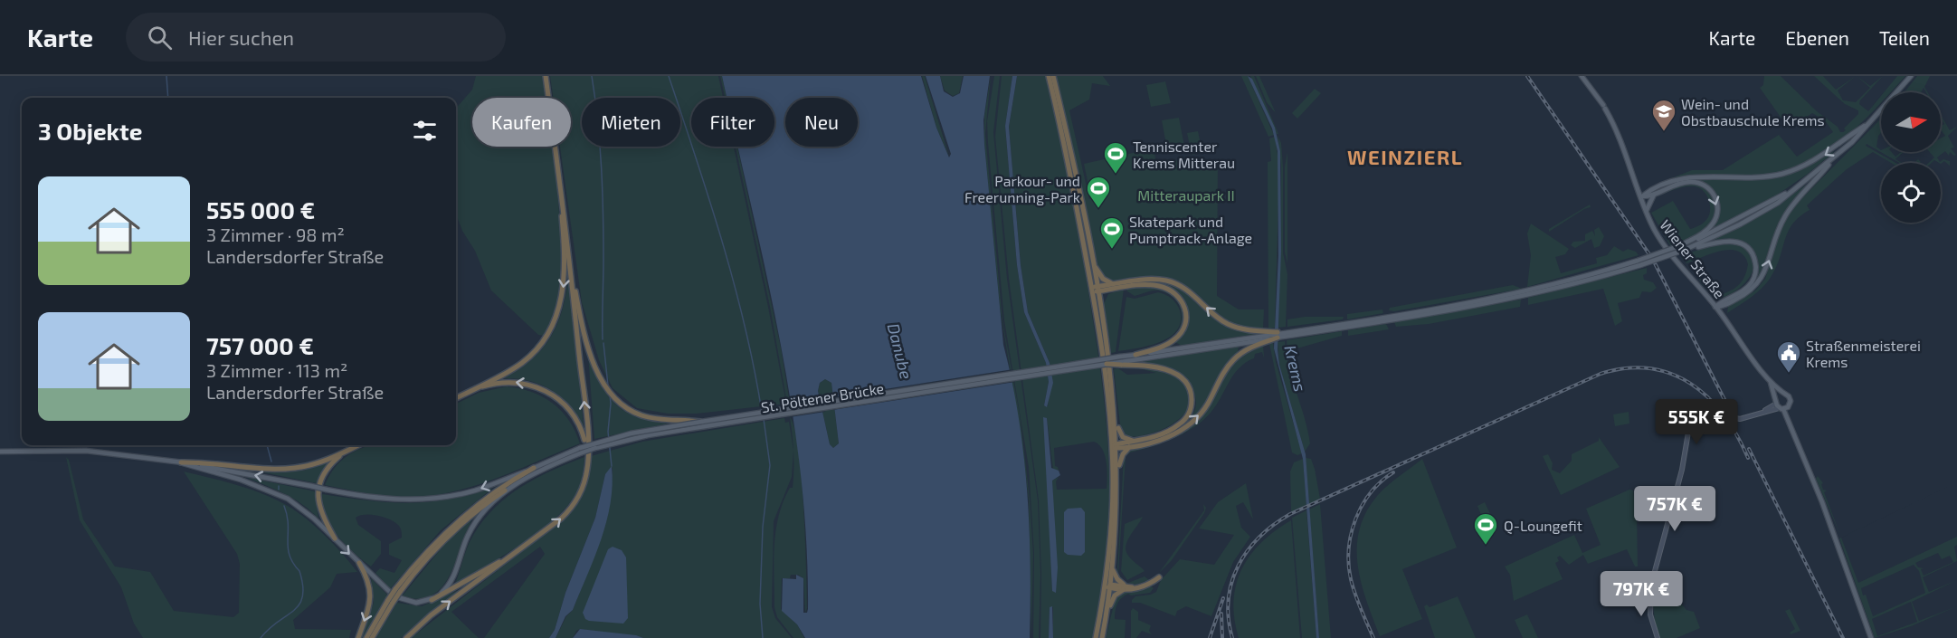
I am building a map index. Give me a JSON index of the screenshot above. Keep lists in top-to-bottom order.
{
  "streets": {
    "main road": ["Wiener Straße", "St. Pöltener Brücke"]
  },
  "districts": ["WEINZIERL"],
  "water": ["Danube", "Krems"],
  "parks": ["Mitteraupark II"],
  "places": {
    "school or university": ["Wein- und Obstbauschule Krems"],
    "sports": [
      "Tenniscenter Krems Mitterau",
      "Parkour- und Freerunning-Park",
      "Skatepark und Pumptrack-Anlage",
      "Q-Loungefit"
    ],
    "public building": ["Straßenmeisterei Krems"]
  },
  "north": "right",
  "page": {
    "header": "Karte",
    "search": "Hier suchen",
    "nav": ["Karte", "Ebenen", "Teilen"],
    "chip": [
      "Kaufen",
      "Mieten",
      "Filter",
      "Neu"
    ],
    "heading": "3 Objekte",
    "list": [
      {
        "name": "555 000 €",
        "note": "3 Zimmer · 98 m² · Landersdorfer Straße"
      },
      {
        "name": "757 000 €",
        "note": "3 Zimmer · 113 m² · Landersdorfer Straße"
      }
    ],
    "price": ["555K €", "757K €", "797K €"]
  }
}
